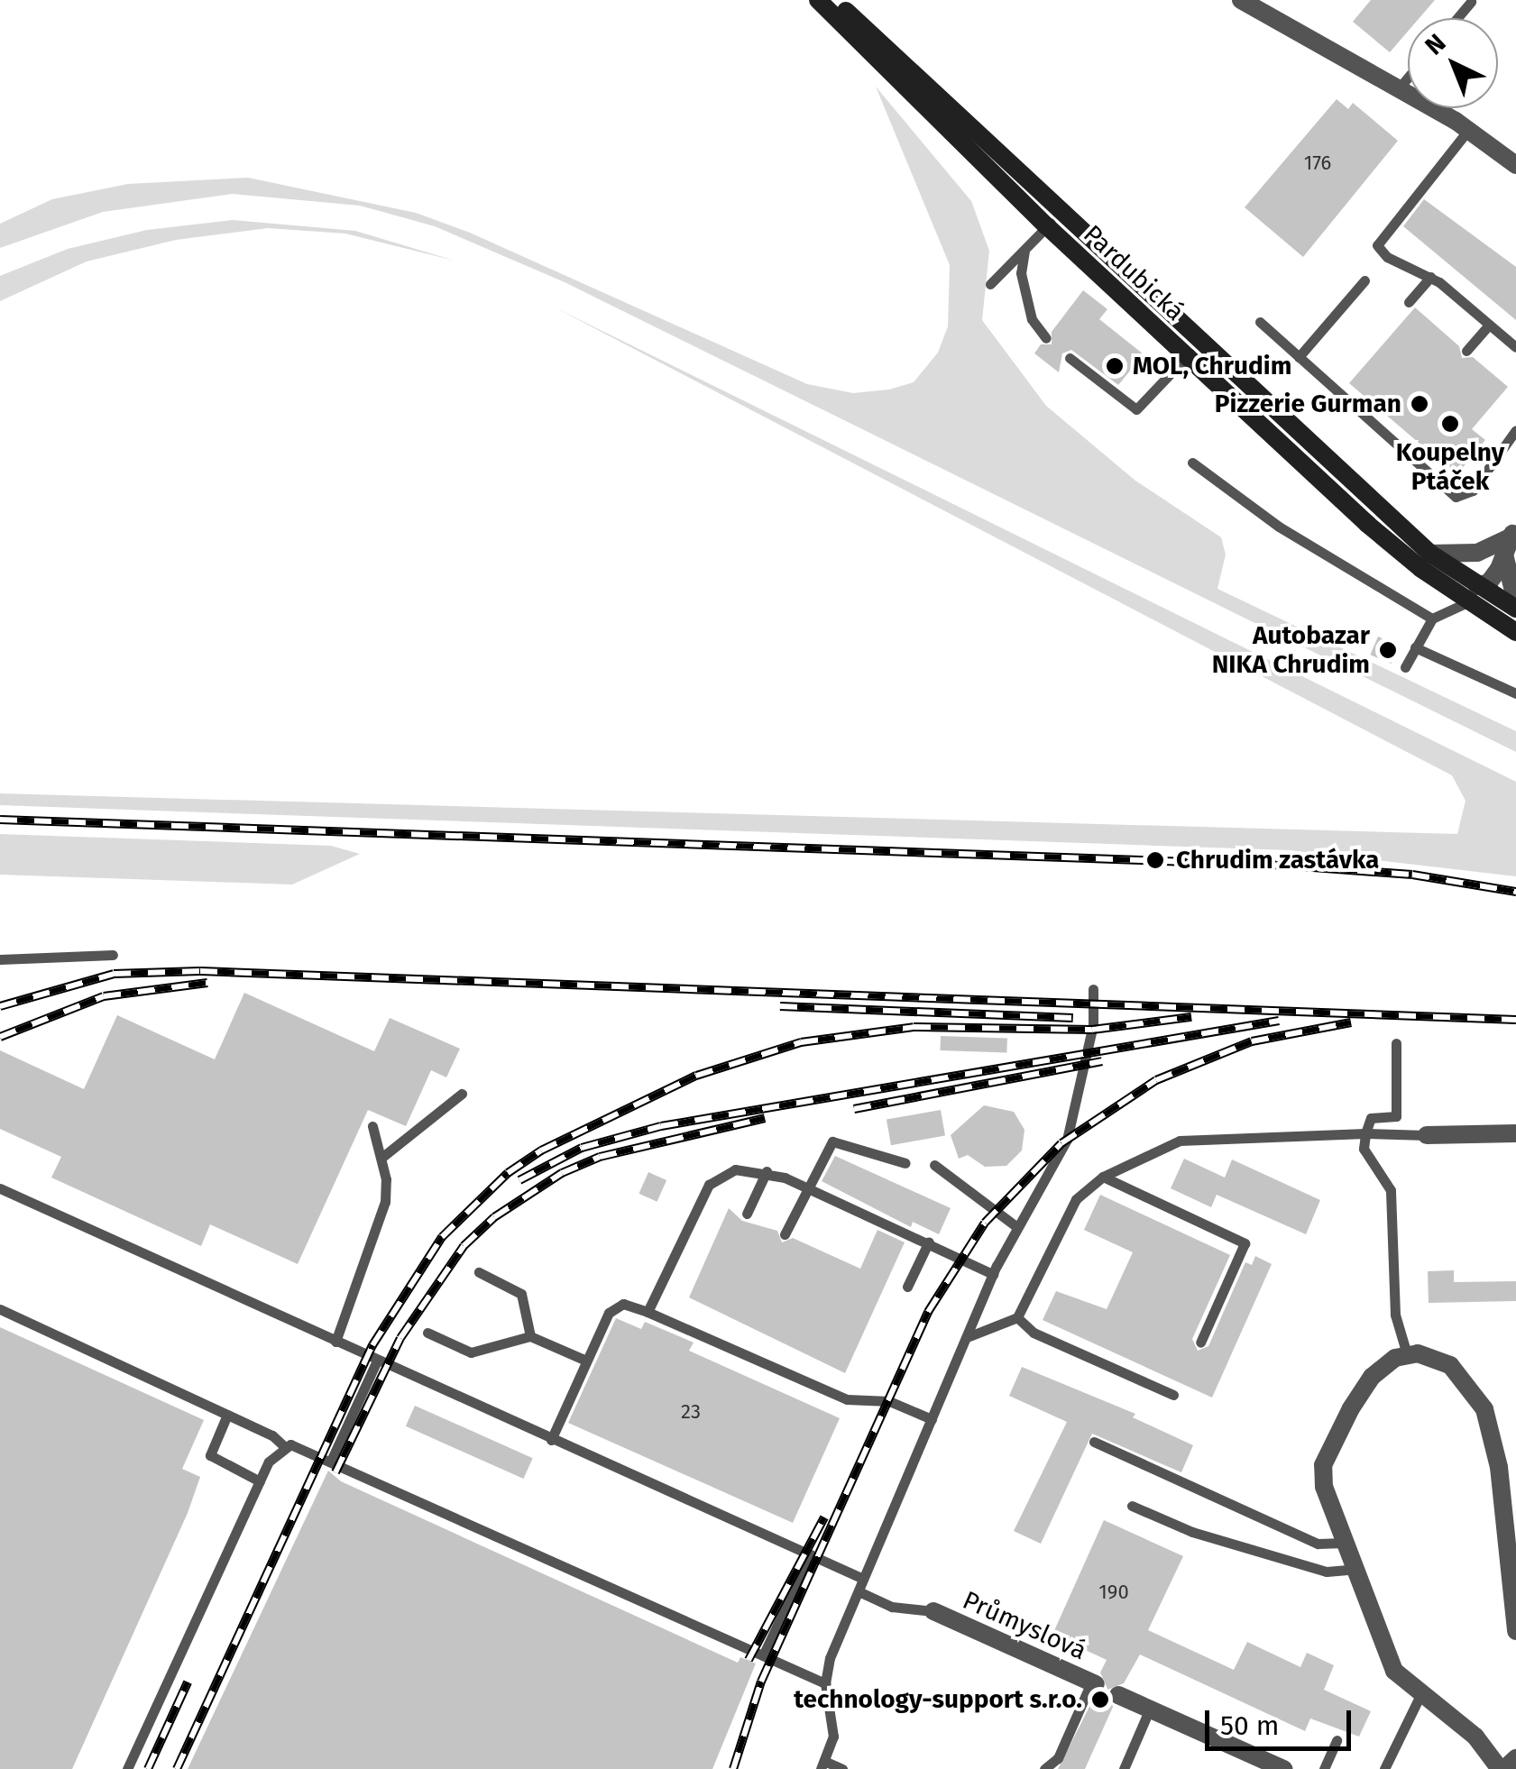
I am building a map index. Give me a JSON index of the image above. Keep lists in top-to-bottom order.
{
  "streets": {
    "main road": ["Pardubická"],
    "street": ["Průmyslová"]
  },
  "places": [
    "MOL, Chrudim",
    "Pizzerie Gurman",
    "Koupelny Ptáček",
    "Autobazar NIKA Chrudim",
    "Chrudim zastávka",
    "technology-support s.r.o."
  ],
  "house_numbers": ["176", "23", "190"],
  "scale_bar": "50 m",
  "north": "top left"
}
